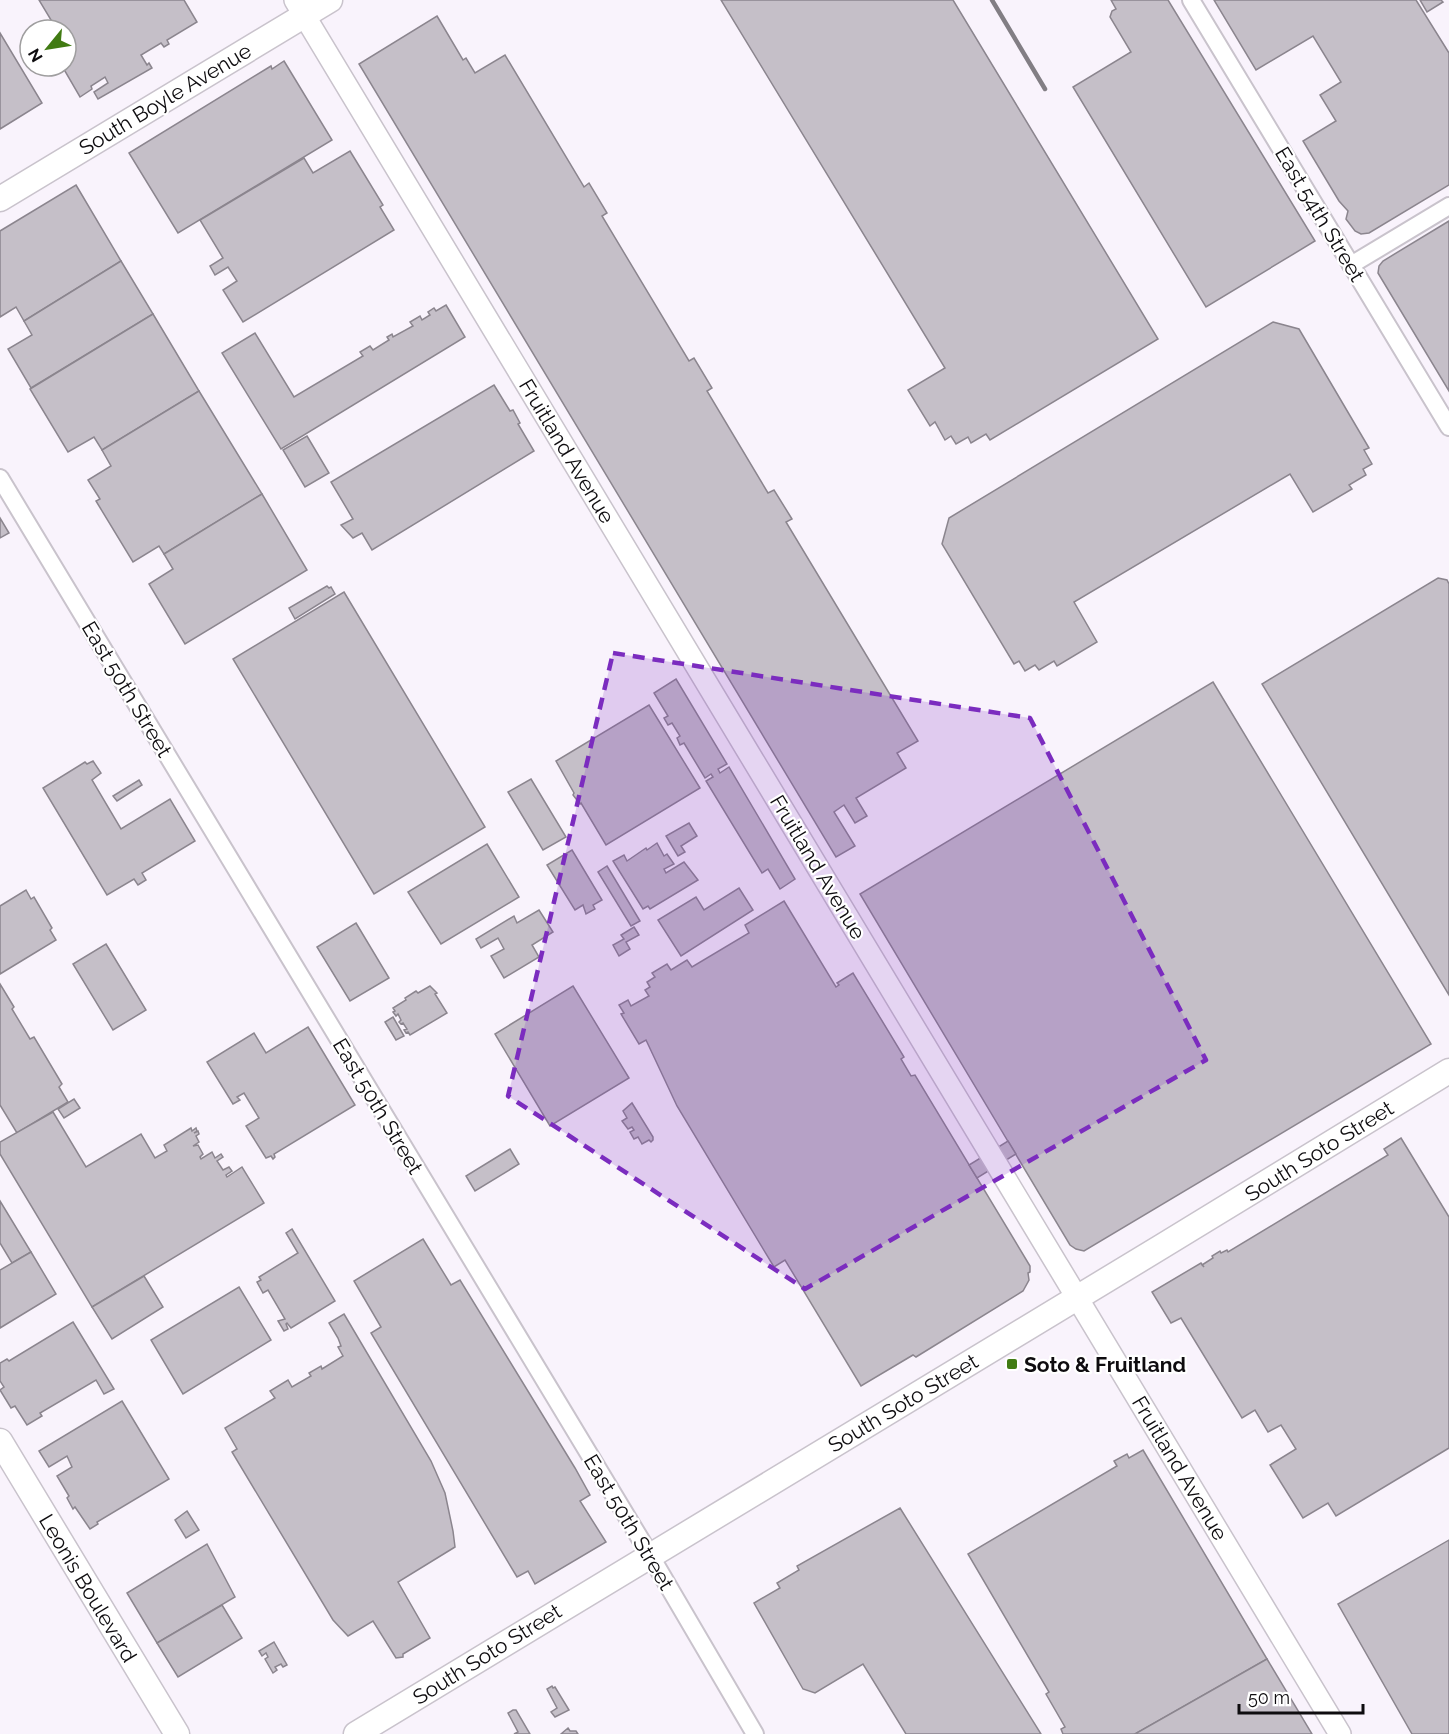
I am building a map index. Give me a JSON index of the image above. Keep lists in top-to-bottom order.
{
  "streets": {
    "main road": ["South Boyle Avenue", "South Soto Street", "Leonis Boulevard"],
    "street": ["East 54th Street", "Fruitland Avenue", "East 50th Street"]
  },
  "crossings": [
    ["South Boyle Avenue", "Fruitland Avenue"],
    ["Fruitland Avenue", "South Soto Street"],
    ["East 50th Street", "South Soto Street"]
  ],
  "places": {
    "transit": ["Soto & Fruitland"]
  },
  "scale_bar": "50 m",
  "north": "bottom left"
}
